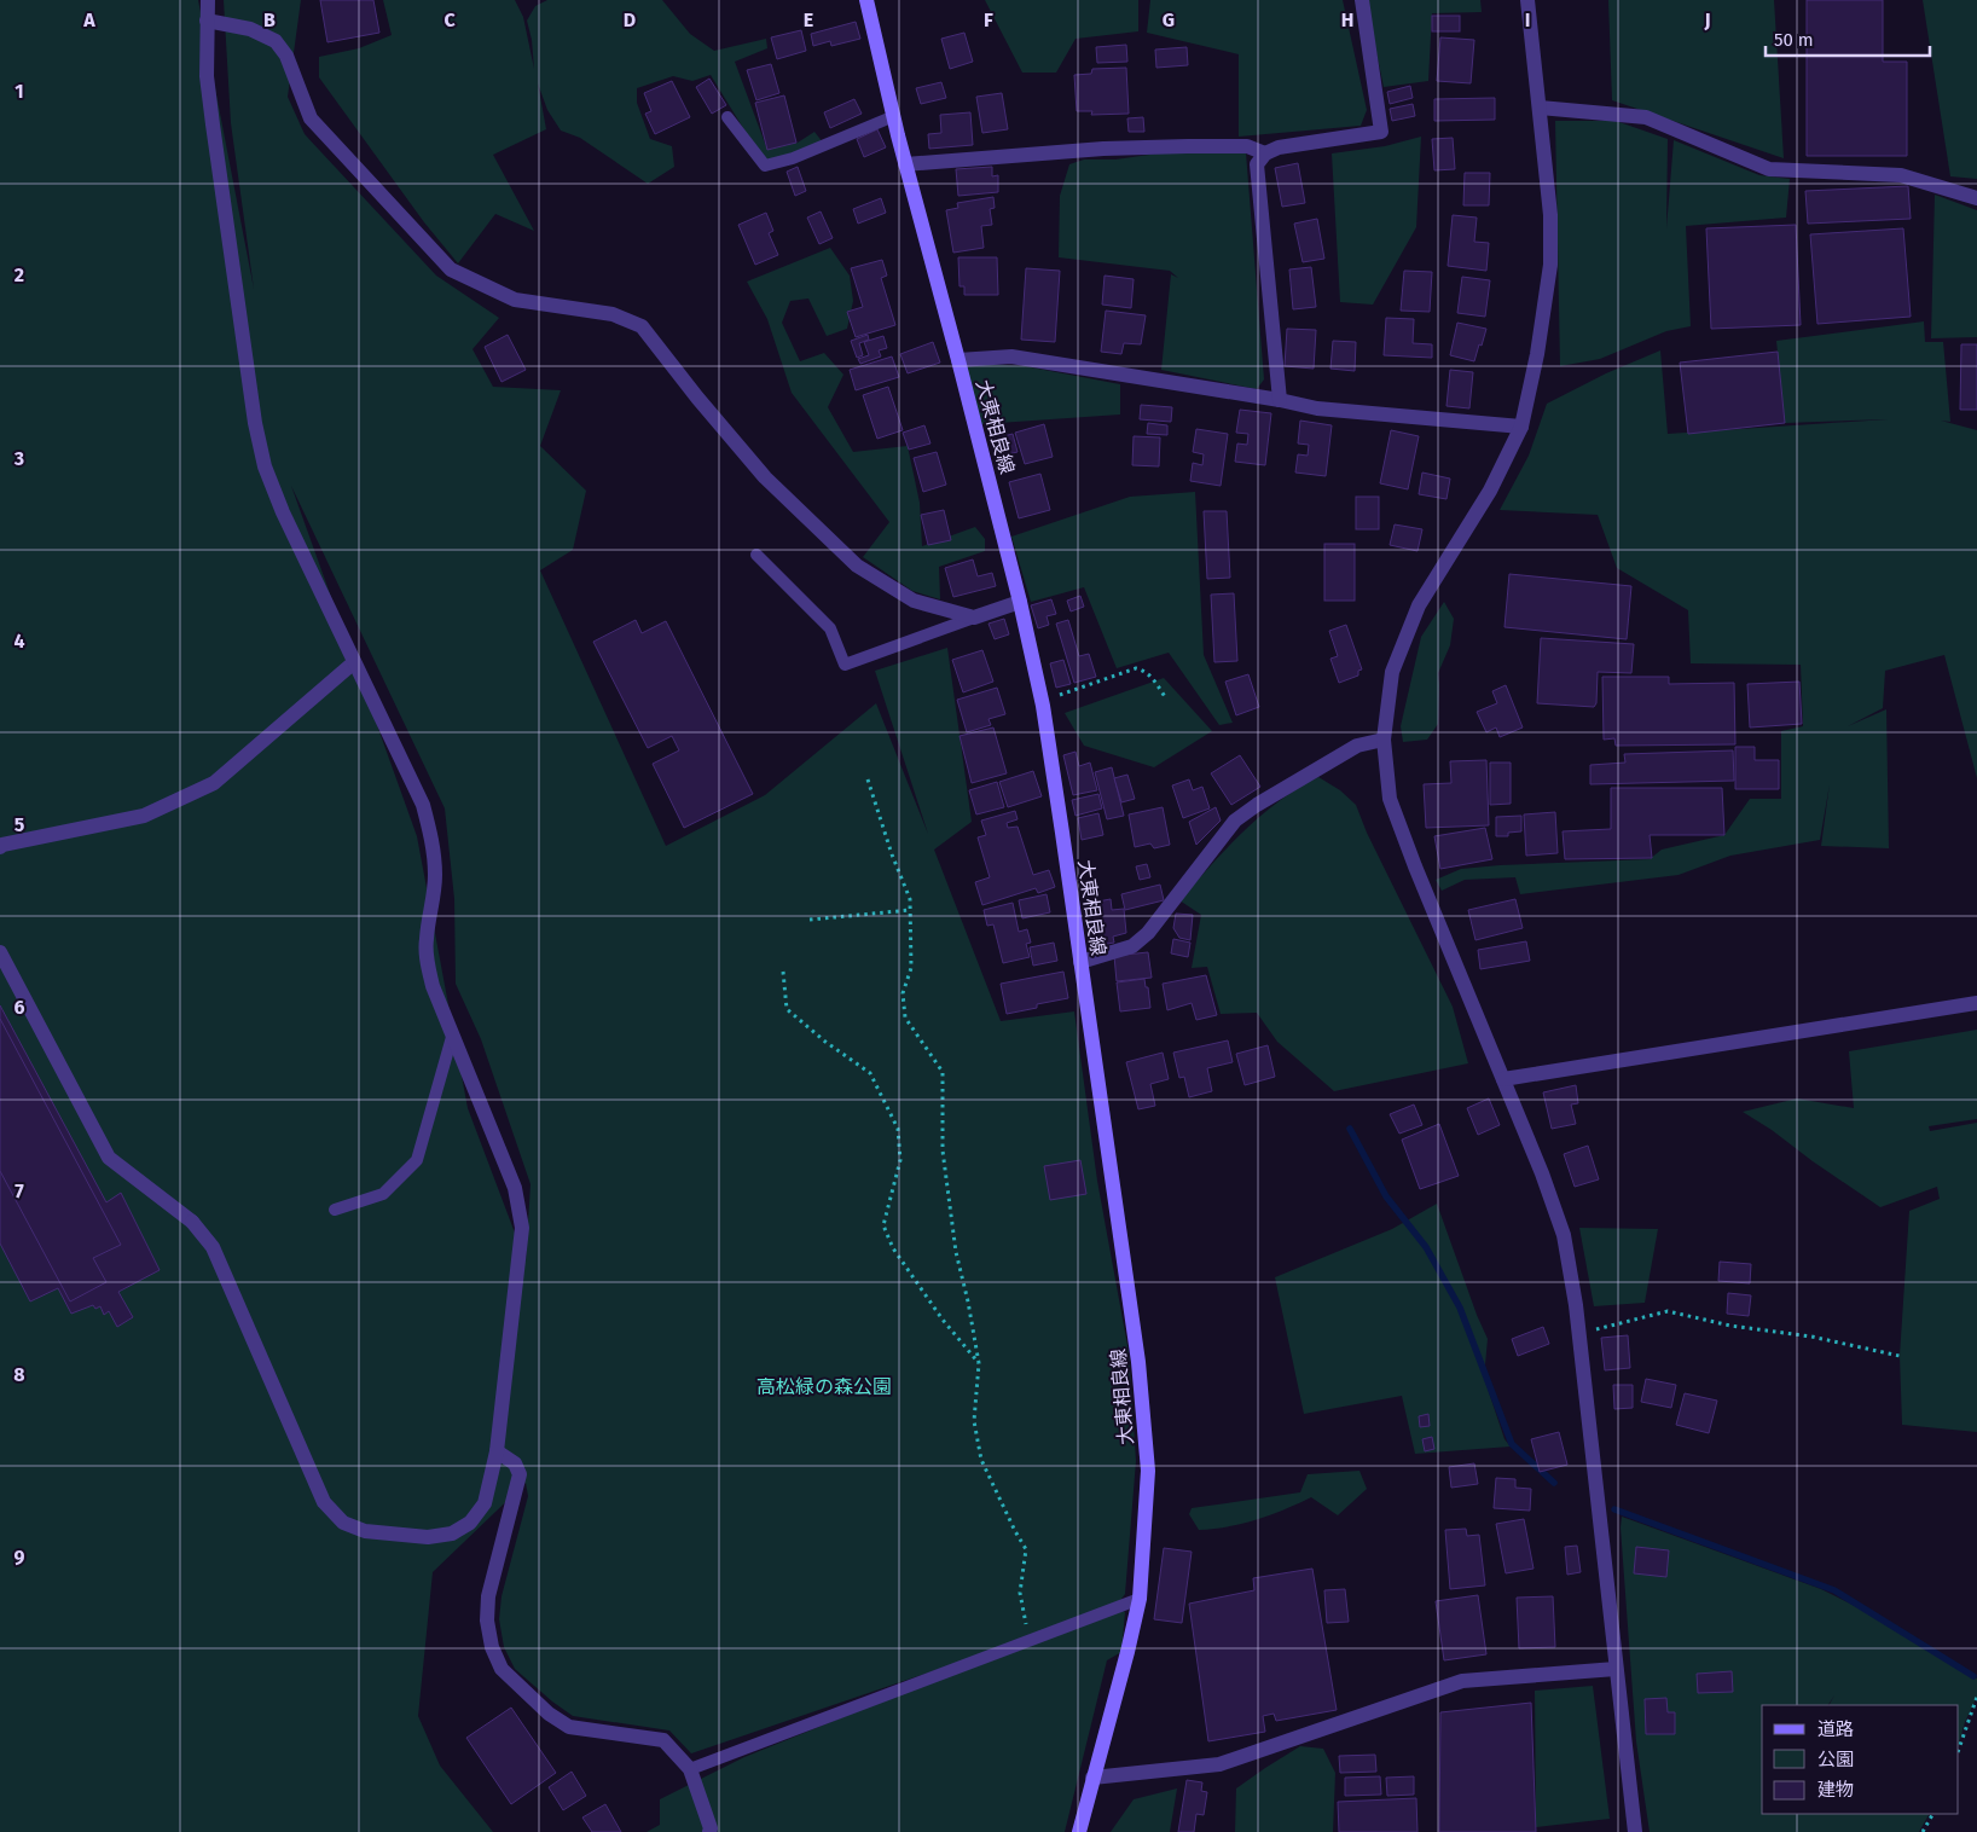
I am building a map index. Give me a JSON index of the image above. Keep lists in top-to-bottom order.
{
  "streets": {
    "main road": ["大東相良線"]
  },
  "parks": ["高松緑の森公園"],
  "legend": ["道路", "公園", "建物"],
  "scale_bar": "50 m",
  "grid": {
    "columns": [
      "A",
      "B",
      "C",
      "D",
      "E",
      "F",
      "G",
      "H",
      "I",
      "J"
    ],
    "rows": [
      "1",
      "2",
      "3",
      "4",
      "5",
      "6",
      "7",
      "8",
      "9"
    ]
  }
}
